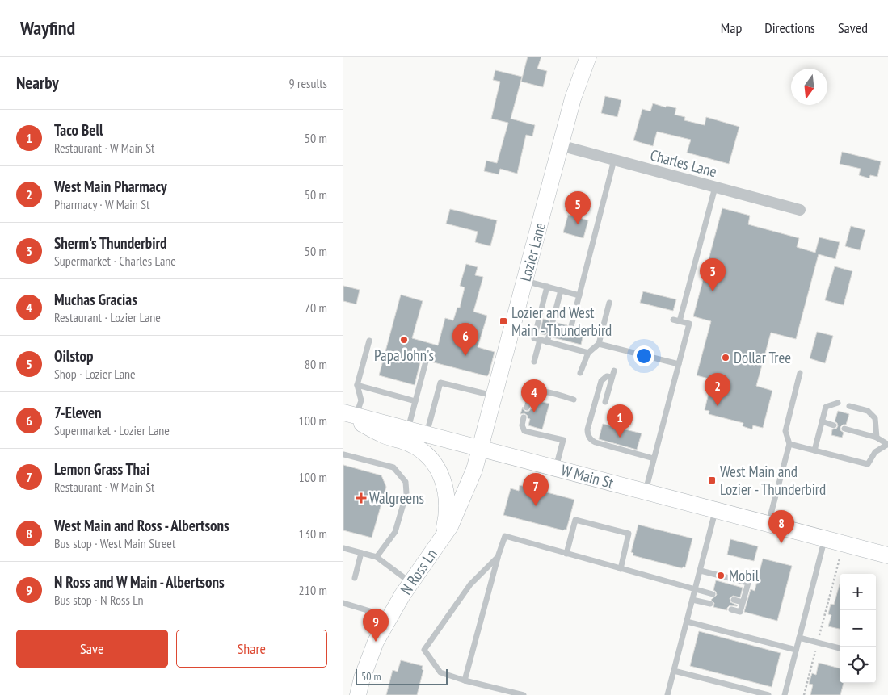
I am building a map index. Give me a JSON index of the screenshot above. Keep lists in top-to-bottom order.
{
  "streets": {
    "main road": ["Lozier Lane", "W Main St", "N Ross Ln"],
    "street": ["Charles Lane"]
  },
  "crossings": [
    ["Charles Lane", "Lozier Lane"],
    ["Lozier Lane", "W Main St"],
    ["Lozier Lane", "N Ross Ln"],
    ["W Main St", "N Ross Ln"]
  ],
  "places": {
    "transit": ["Lozier and West Main - Thunderbird", "West Main and Lozier - Thunderbird"],
    "other": ["Papa John's", "Dollar Tree", "Mobil"],
    "health": ["Walgreens"]
  },
  "scale_bar": "50 m",
  "north": "bottom",
  "page": {
    "header": "Wayfind",
    "nav": ["Map", "Directions", "Saved"],
    "heading": ["Nearby", "9 results"],
    "list": [
      {
        "mark": "1",
        "name": "Taco Bell",
        "note": "Restaurant · W Main St",
        "value": "50 m"
      },
      {
        "mark": "2",
        "name": "West Main Pharmacy",
        "note": "Pharmacy · W Main St",
        "value": "50 m"
      },
      {
        "mark": "3",
        "name": "Sherm's Thunderbird",
        "note": "Supermarket · Charles Lane",
        "value": "50 m"
      },
      {
        "mark": "4",
        "name": "Muchas Gracias",
        "note": "Restaurant · Lozier Lane",
        "value": "70 m"
      },
      {
        "mark": "5",
        "name": "Oilstop",
        "note": "Shop · Lozier Lane",
        "value": "80 m"
      },
      {
        "mark": "6",
        "name": "7-Eleven",
        "note": "Supermarket · Lozier Lane",
        "value": "100 m"
      },
      {
        "mark": "7",
        "name": "Lemon Grass Thai",
        "note": "Restaurant · W Main St",
        "value": "100 m"
      },
      {
        "mark": "8",
        "name": "West Main and Ross - Albertsons",
        "note": "Bus stop · West Main Street",
        "value": "130 m"
      },
      {
        "mark": "9",
        "name": "N Ross and W Main - Albertsons",
        "note": "Bus stop · N Ross Ln",
        "value": "210 m"
      }
    ],
    "pins": [
      "5",
      "3",
      "6",
      "2",
      "4",
      "1",
      "7",
      "8",
      "9"
    ],
    "map_buttons": ["+", "−"],
    "buttons": ["Save", "Share"],
    "scale": "50 m"
  }
}
